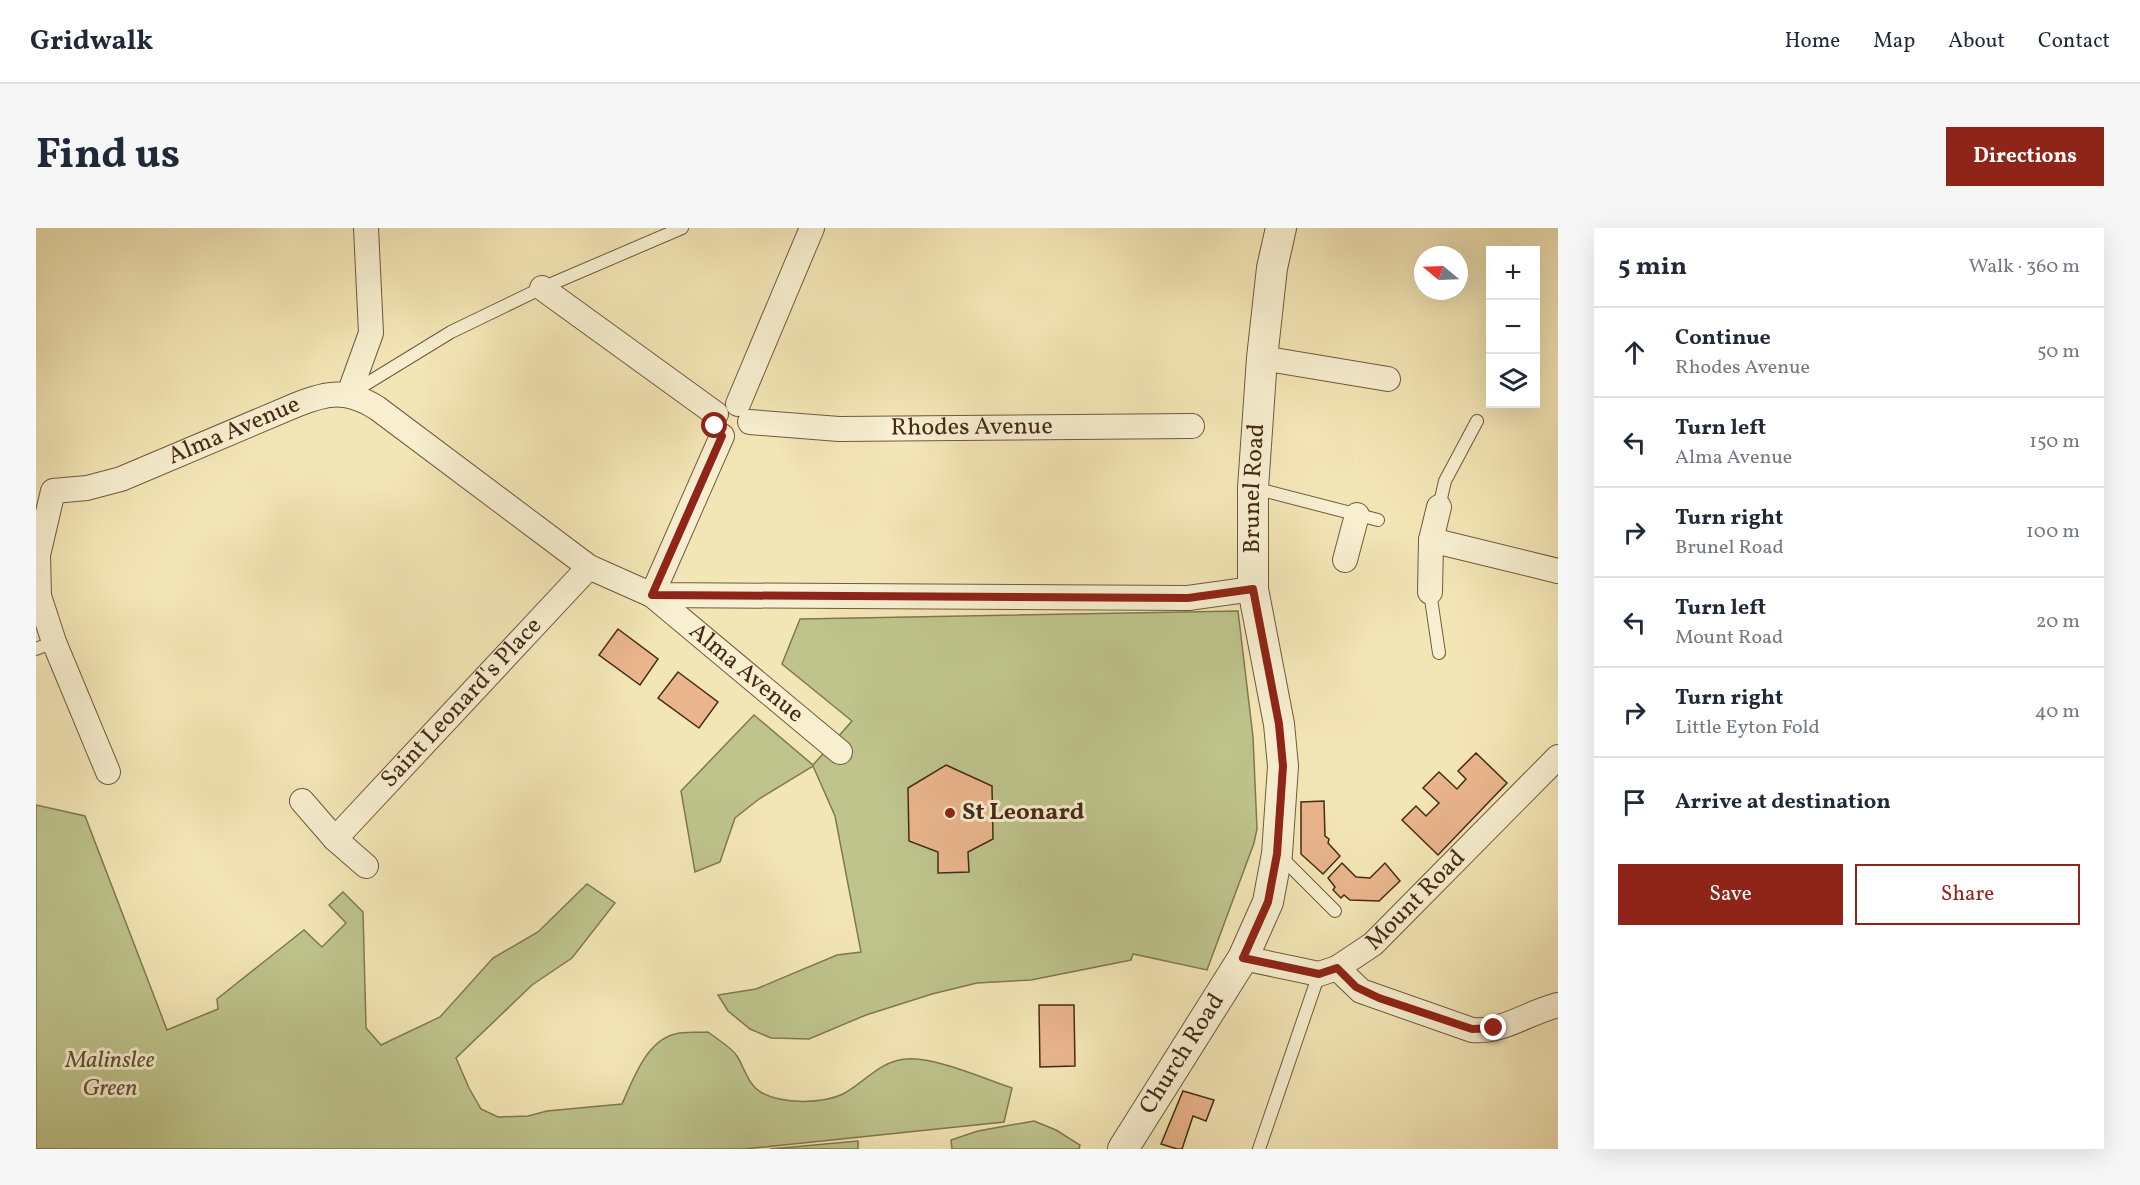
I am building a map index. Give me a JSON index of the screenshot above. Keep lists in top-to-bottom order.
{
  "streets": {
    "street": [
      "Rhodes Avenue",
      "Alma Avenue",
      "Brunel Road",
      "Saint Leonard's Place",
      "Mount Road",
      "Church Road"
    ]
  },
  "crossings": [
    ["Alma Avenue", "Brunel Road"],
    ["Alma Avenue", "Saint Leonard's Place"],
    ["Brunel Road", "Church Road"]
  ],
  "parks": ["Malinslee Green"],
  "places": ["St Leonard"],
  "north": "left",
  "page": {
    "header": "Gridwalk",
    "nav": [
      "Home",
      "Map",
      "About",
      "Contact"
    ],
    "title": "Find us",
    "buttons": [
      "Directions",
      ["Save", "Share"]
    ],
    "heading": ["5 min", "Walk · 360 m"],
    "map_buttons": ["+", "−"],
    "list": [
      ["Continue", "Rhodes Avenue", "50 m"],
      ["Turn left", "Alma Avenue", "150 m"],
      ["Turn right", "Brunel Road", "100 m"],
      ["Turn left", "Mount Road", "20 m"],
      ["Turn right", "Little Eyton Fold", "40 m"],
      "Arrive at destination"
    ]
  }
}
